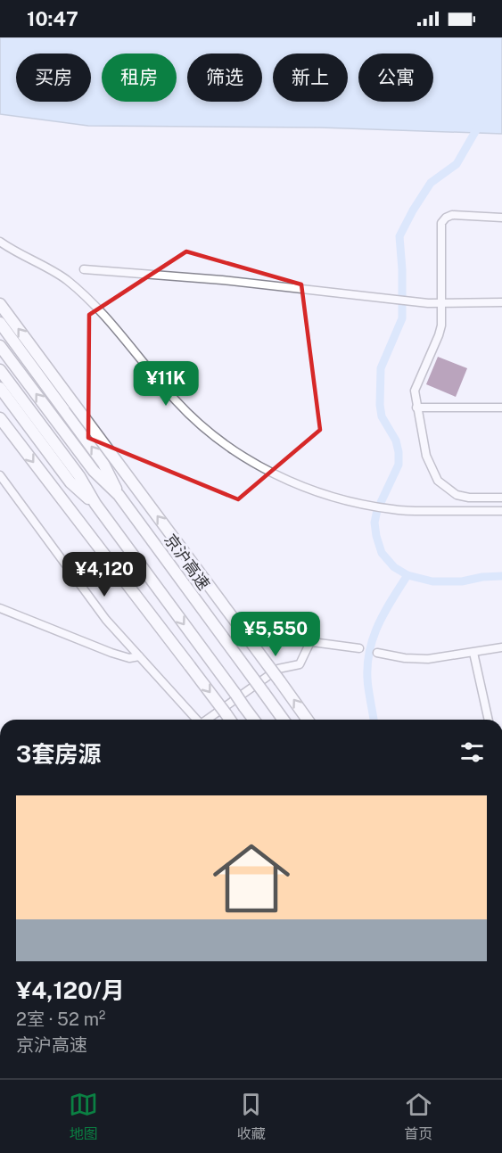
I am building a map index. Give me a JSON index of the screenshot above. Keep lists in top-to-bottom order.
{
  "streets": {
    "highway": ["京沪高速"]
  },
  "page": {
    "status": "10:47",
    "chip": [
      "买房",
      "租房",
      "筛选",
      "新上",
      "公寓"
    ],
    "price": ["¥11K", "¥4,120", "¥5,550"],
    "heading": "3套房源",
    "list": [
      {
        "name": "¥4,120/月",
        "note": "2室 · 52 m² · 京沪高速"
      }
    ],
    "tabs": ["地图", "收藏", "首页"]
  }
}
